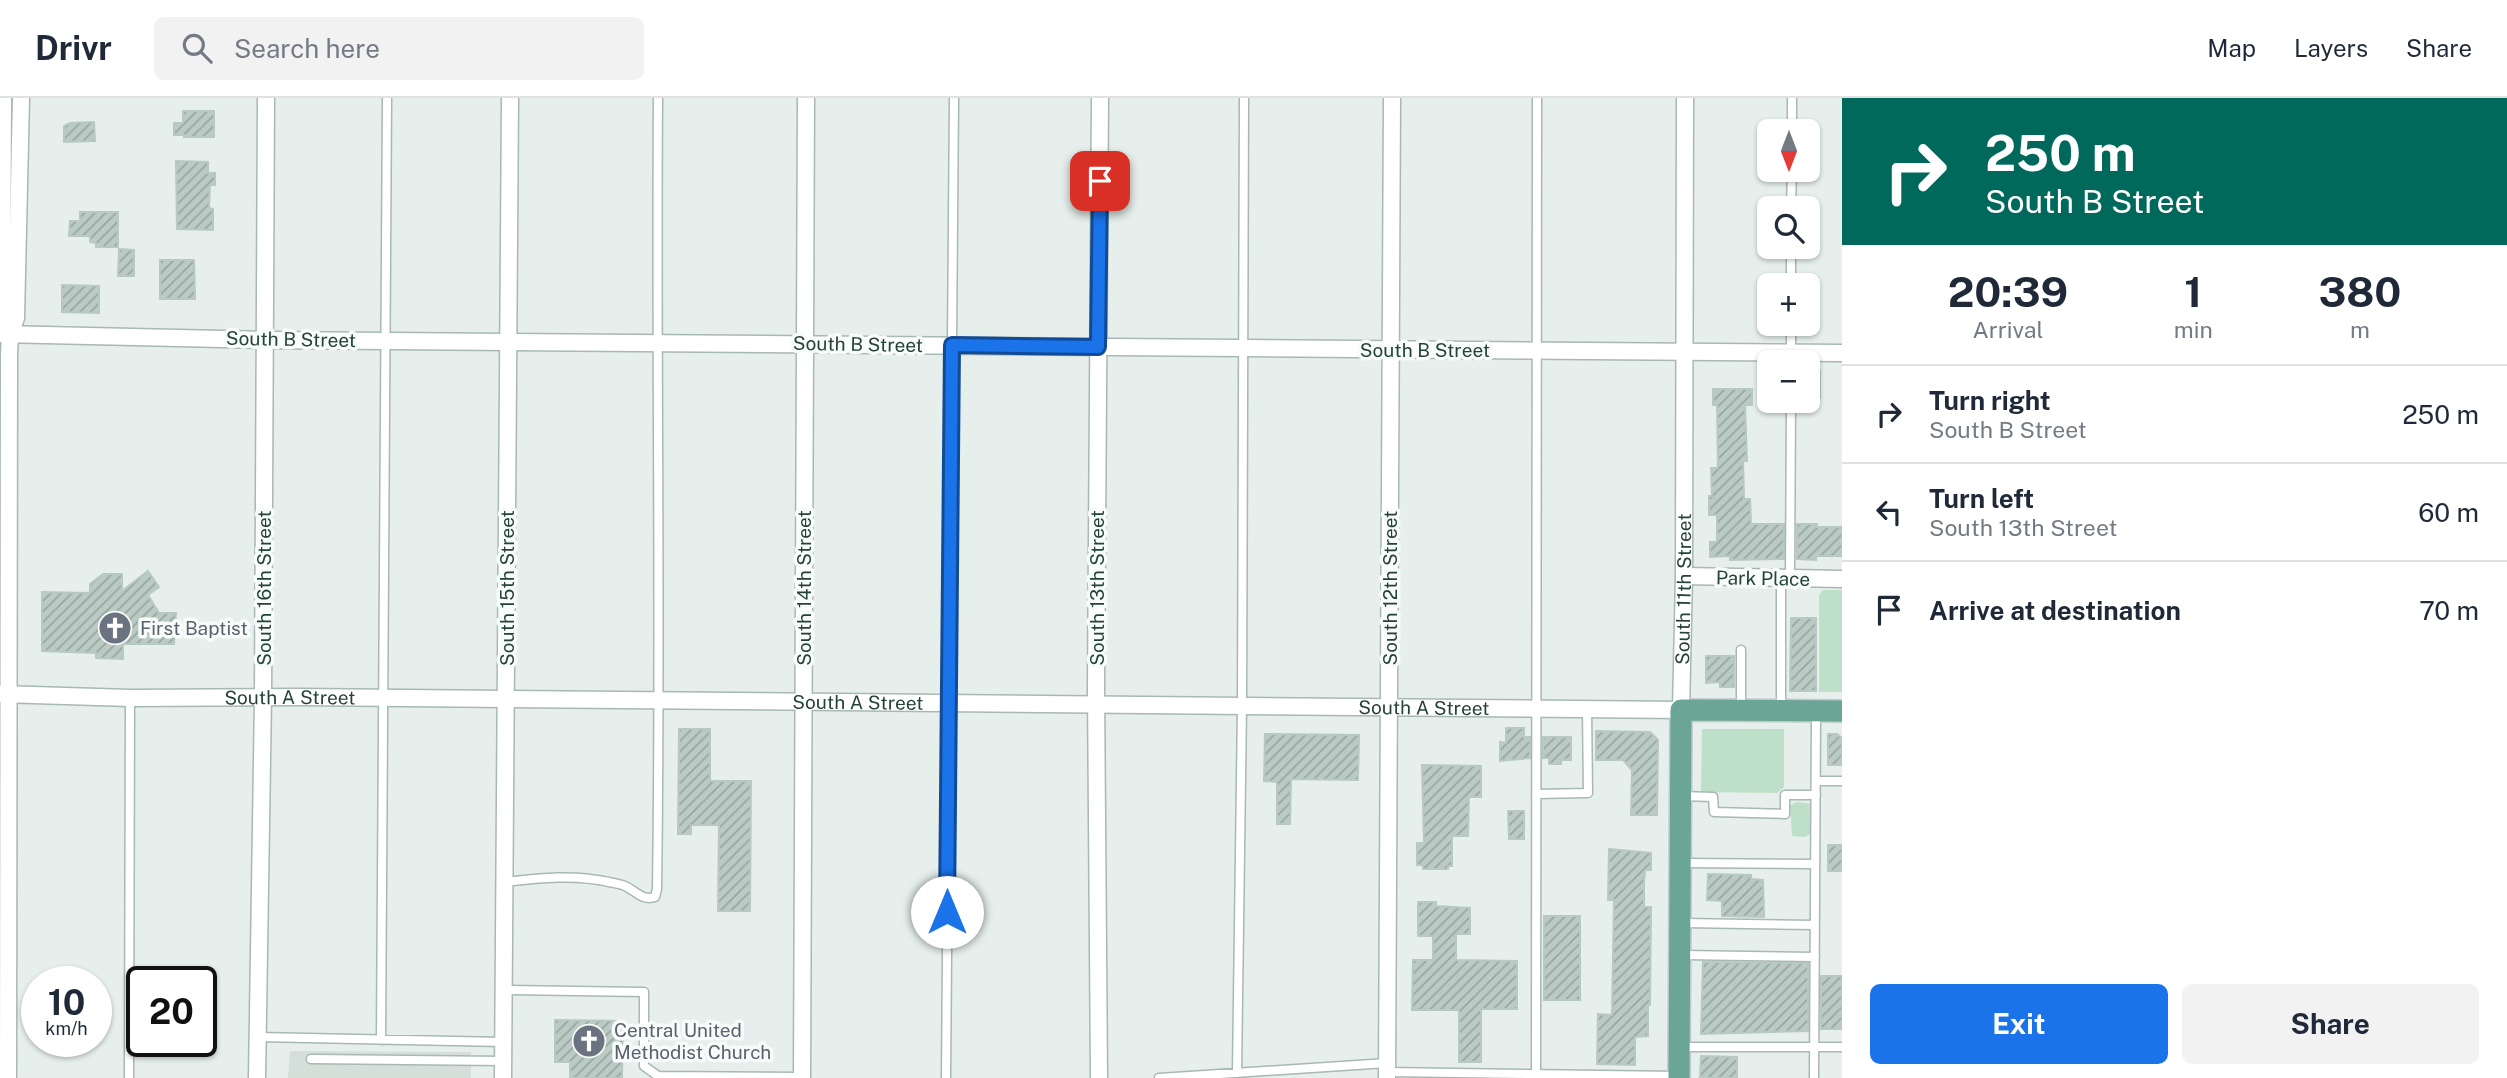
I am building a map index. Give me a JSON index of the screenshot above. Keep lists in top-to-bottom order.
{
  "streets": {
    "main road": ["South 11th Street", "South A Street"],
    "street": [
      "South B Street",
      "Park Place",
      "South 16th Street",
      "South 15th Street",
      "South 14th Street",
      "South 13th Street",
      "South 12th Street"
    ]
  },
  "crossings": [
    ["South B Street", "South 16th Street"],
    ["South B Street", "South 15th Street"],
    ["South B Street", "South 14th Street"],
    ["South B Street", "South 13th Street"],
    ["South B Street", "South 12th Street"],
    ["South B Street", "South 11th Street"],
    ["Park Place", "South 11th Street"],
    ["South 16th Street", "South A Street"],
    ["South 15th Street", "South A Street"],
    ["South 14th Street", "South A Street"],
    ["South 13th Street", "South A Street"],
    ["South 12th Street", "South A Street"],
    ["South 11th Street", "South A Street"]
  ],
  "places": {
    "church": ["First Baptist", "Central United Methodist Church"]
  },
  "north": "bottom",
  "page": {
    "header": "Drivr",
    "search": "Search here",
    "nav": ["Map", "Layers", "Share"],
    "turn": ["250 m", "South B Street"],
    "map_buttons": ["+", "−"],
    "eta": [
      "20:39",
      "Arrival",
      "1",
      "min",
      "380",
      "m"
    ],
    "list": [
      {
        "name": "Turn right",
        "note": "South B Street",
        "value": "250 m"
      },
      {
        "name": "Turn left",
        "note": "South 13th Street",
        "value": "60 m"
      },
      {
        "name": "Arrive at destination",
        "value": "70 m"
      }
    ],
    "speed": "10 km/h",
    "limit": "20",
    "buttons": ["Exit", "Share"]
  }
}
